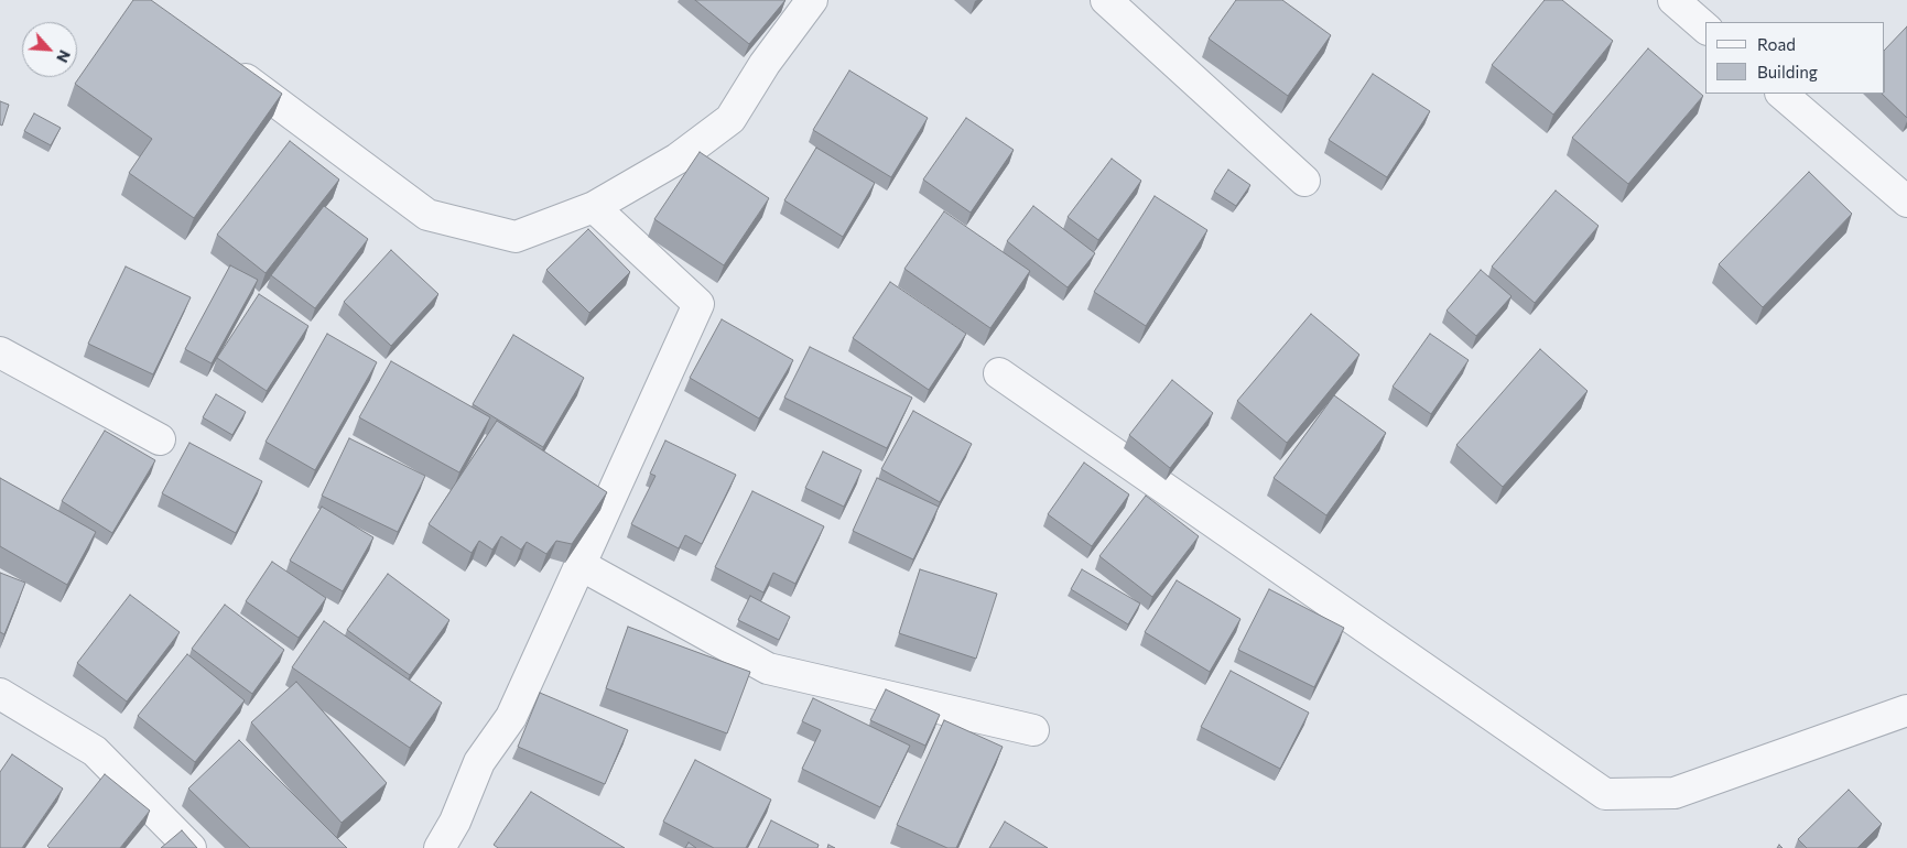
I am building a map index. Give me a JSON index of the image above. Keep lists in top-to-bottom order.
{
  "legend": ["Road", "Building"],
  "north": "bottom right"
}
